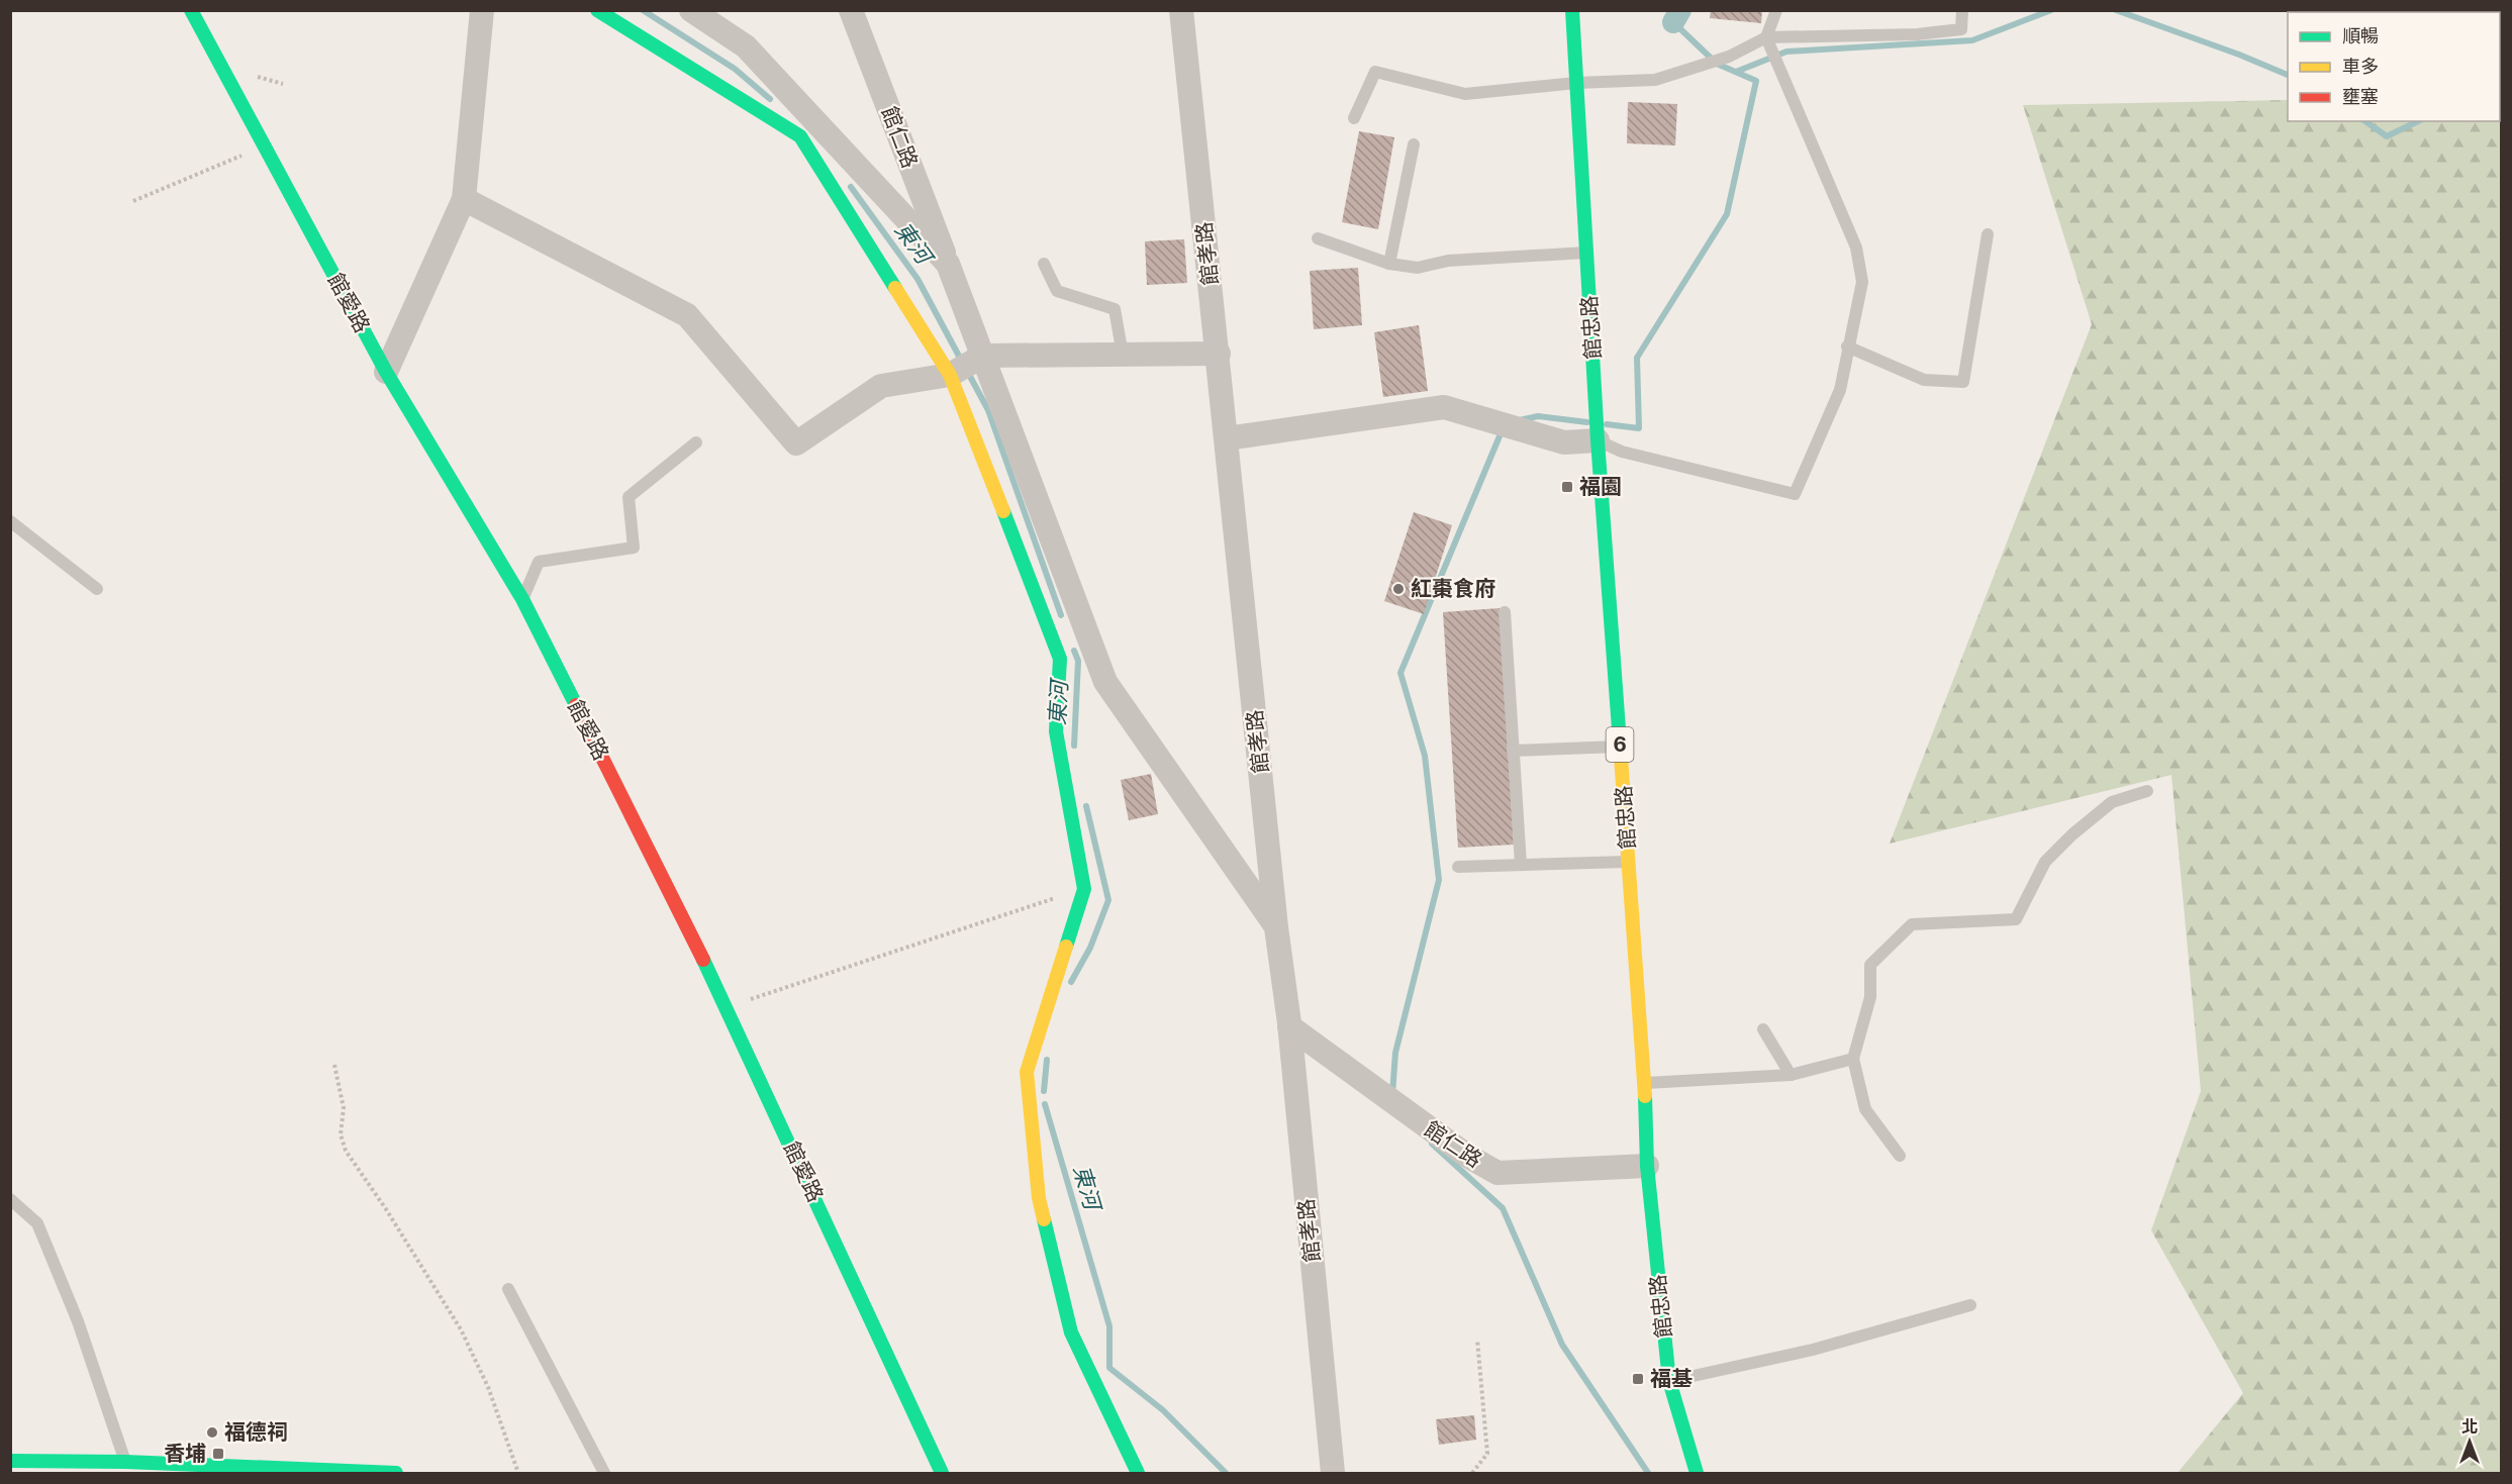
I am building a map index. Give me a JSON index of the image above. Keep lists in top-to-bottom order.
{
  "streets": {
    "street": [
      "館仁路",
      "館孝路",
      "館愛路",
      "館忠路",
      "6"
    ]
  },
  "crossings": [
    ["館仁路", "館孝路"],
    ["館仁路", "館忠路"]
  ],
  "water": ["東河"],
  "places": {
    "transit": ["福園", "福基", "香埔"],
    "other": ["紅棗食府", "福德祠"]
  },
  "legend": ["順暢", "車多", "壅塞"],
  "north": "top"
}
